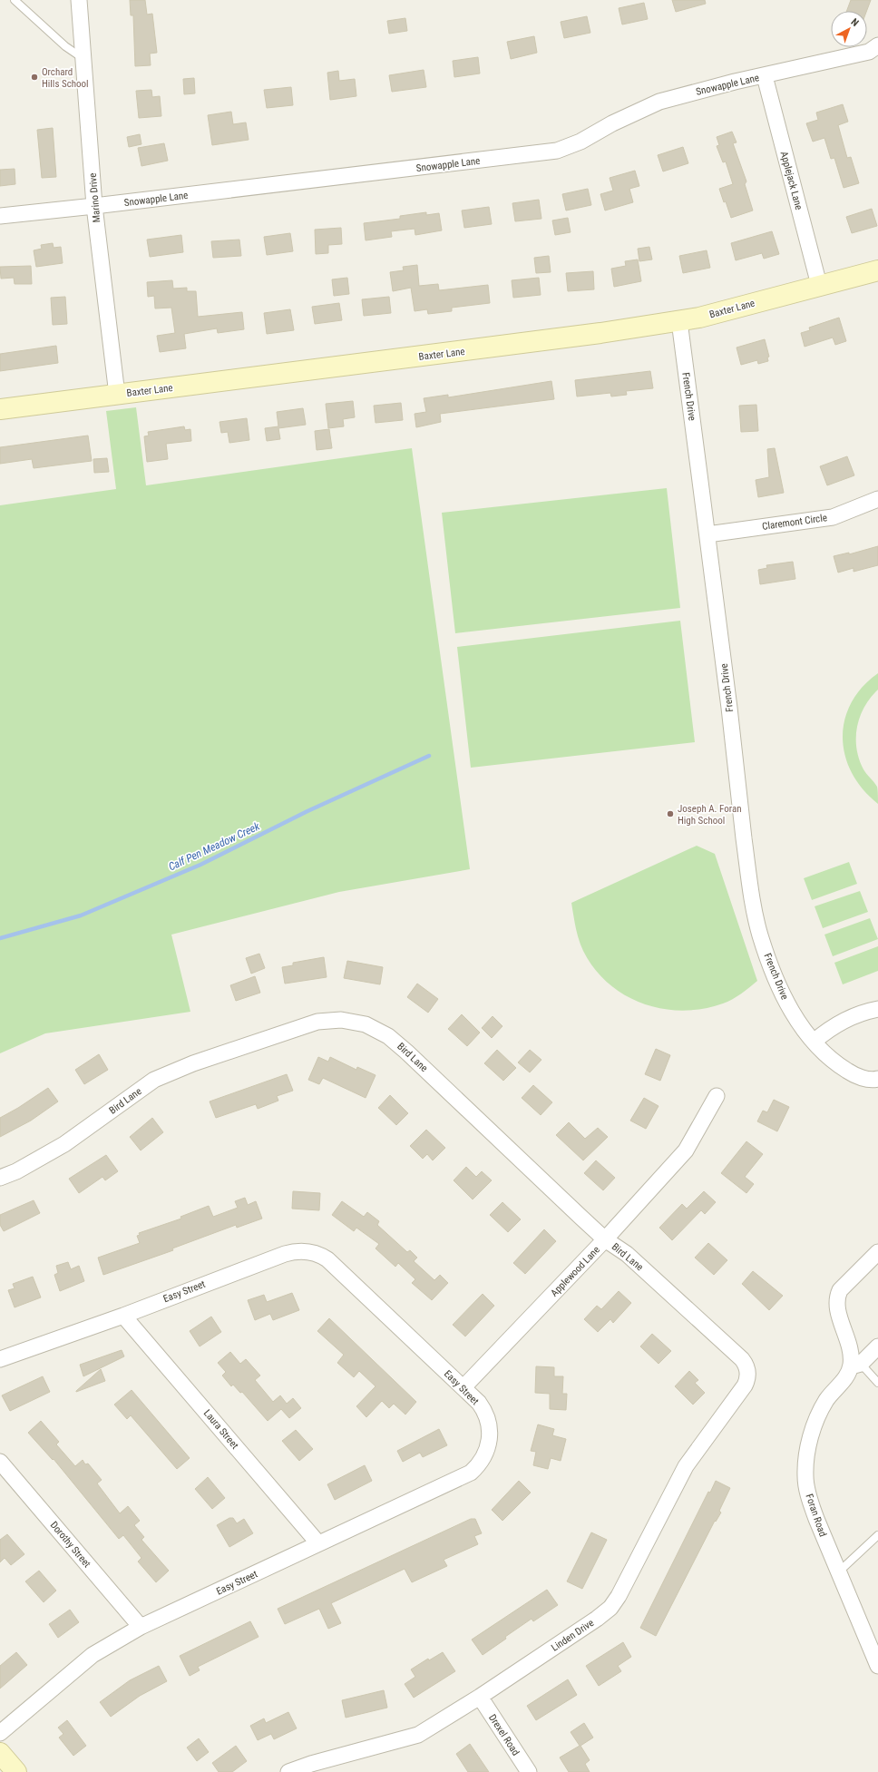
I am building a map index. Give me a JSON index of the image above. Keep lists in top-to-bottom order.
{
  "streets": {
    "street": [
      "Snowapple Lane",
      "Applejack Lane",
      "Marino Drive",
      "Baxter Lane",
      "French Drive",
      "Claremont Circle",
      "Bird Lane",
      "Applewood Lane",
      "Easy Street",
      "Laura Street",
      "Foran Road",
      "Dorothy Street",
      "Linden Drive",
      "Drexel Road"
    ]
  },
  "crossings": [
    ["Snowapple Lane", "Applejack Lane"],
    ["Snowapple Lane", "Marino Drive"],
    ["Applejack Lane", "Baxter Lane"],
    ["Marino Drive", "Baxter Lane"],
    ["Baxter Lane", "French Drive"],
    ["French Drive", "Claremont Circle"],
    ["Bird Lane", "Applewood Lane"],
    ["Bird Lane", "Linden Drive"],
    ["Applewood Lane", "Easy Street"],
    ["Easy Street", "Laura Street"],
    ["Easy Street", "Dorothy Street"],
    ["Linden Drive", "Drexel Road"]
  ],
  "water": ["Calf Pen Meadow Creek"],
  "places": ["Orchard Hills School", "Joseph A. Foran High School"],
  "north": "top right"
}
